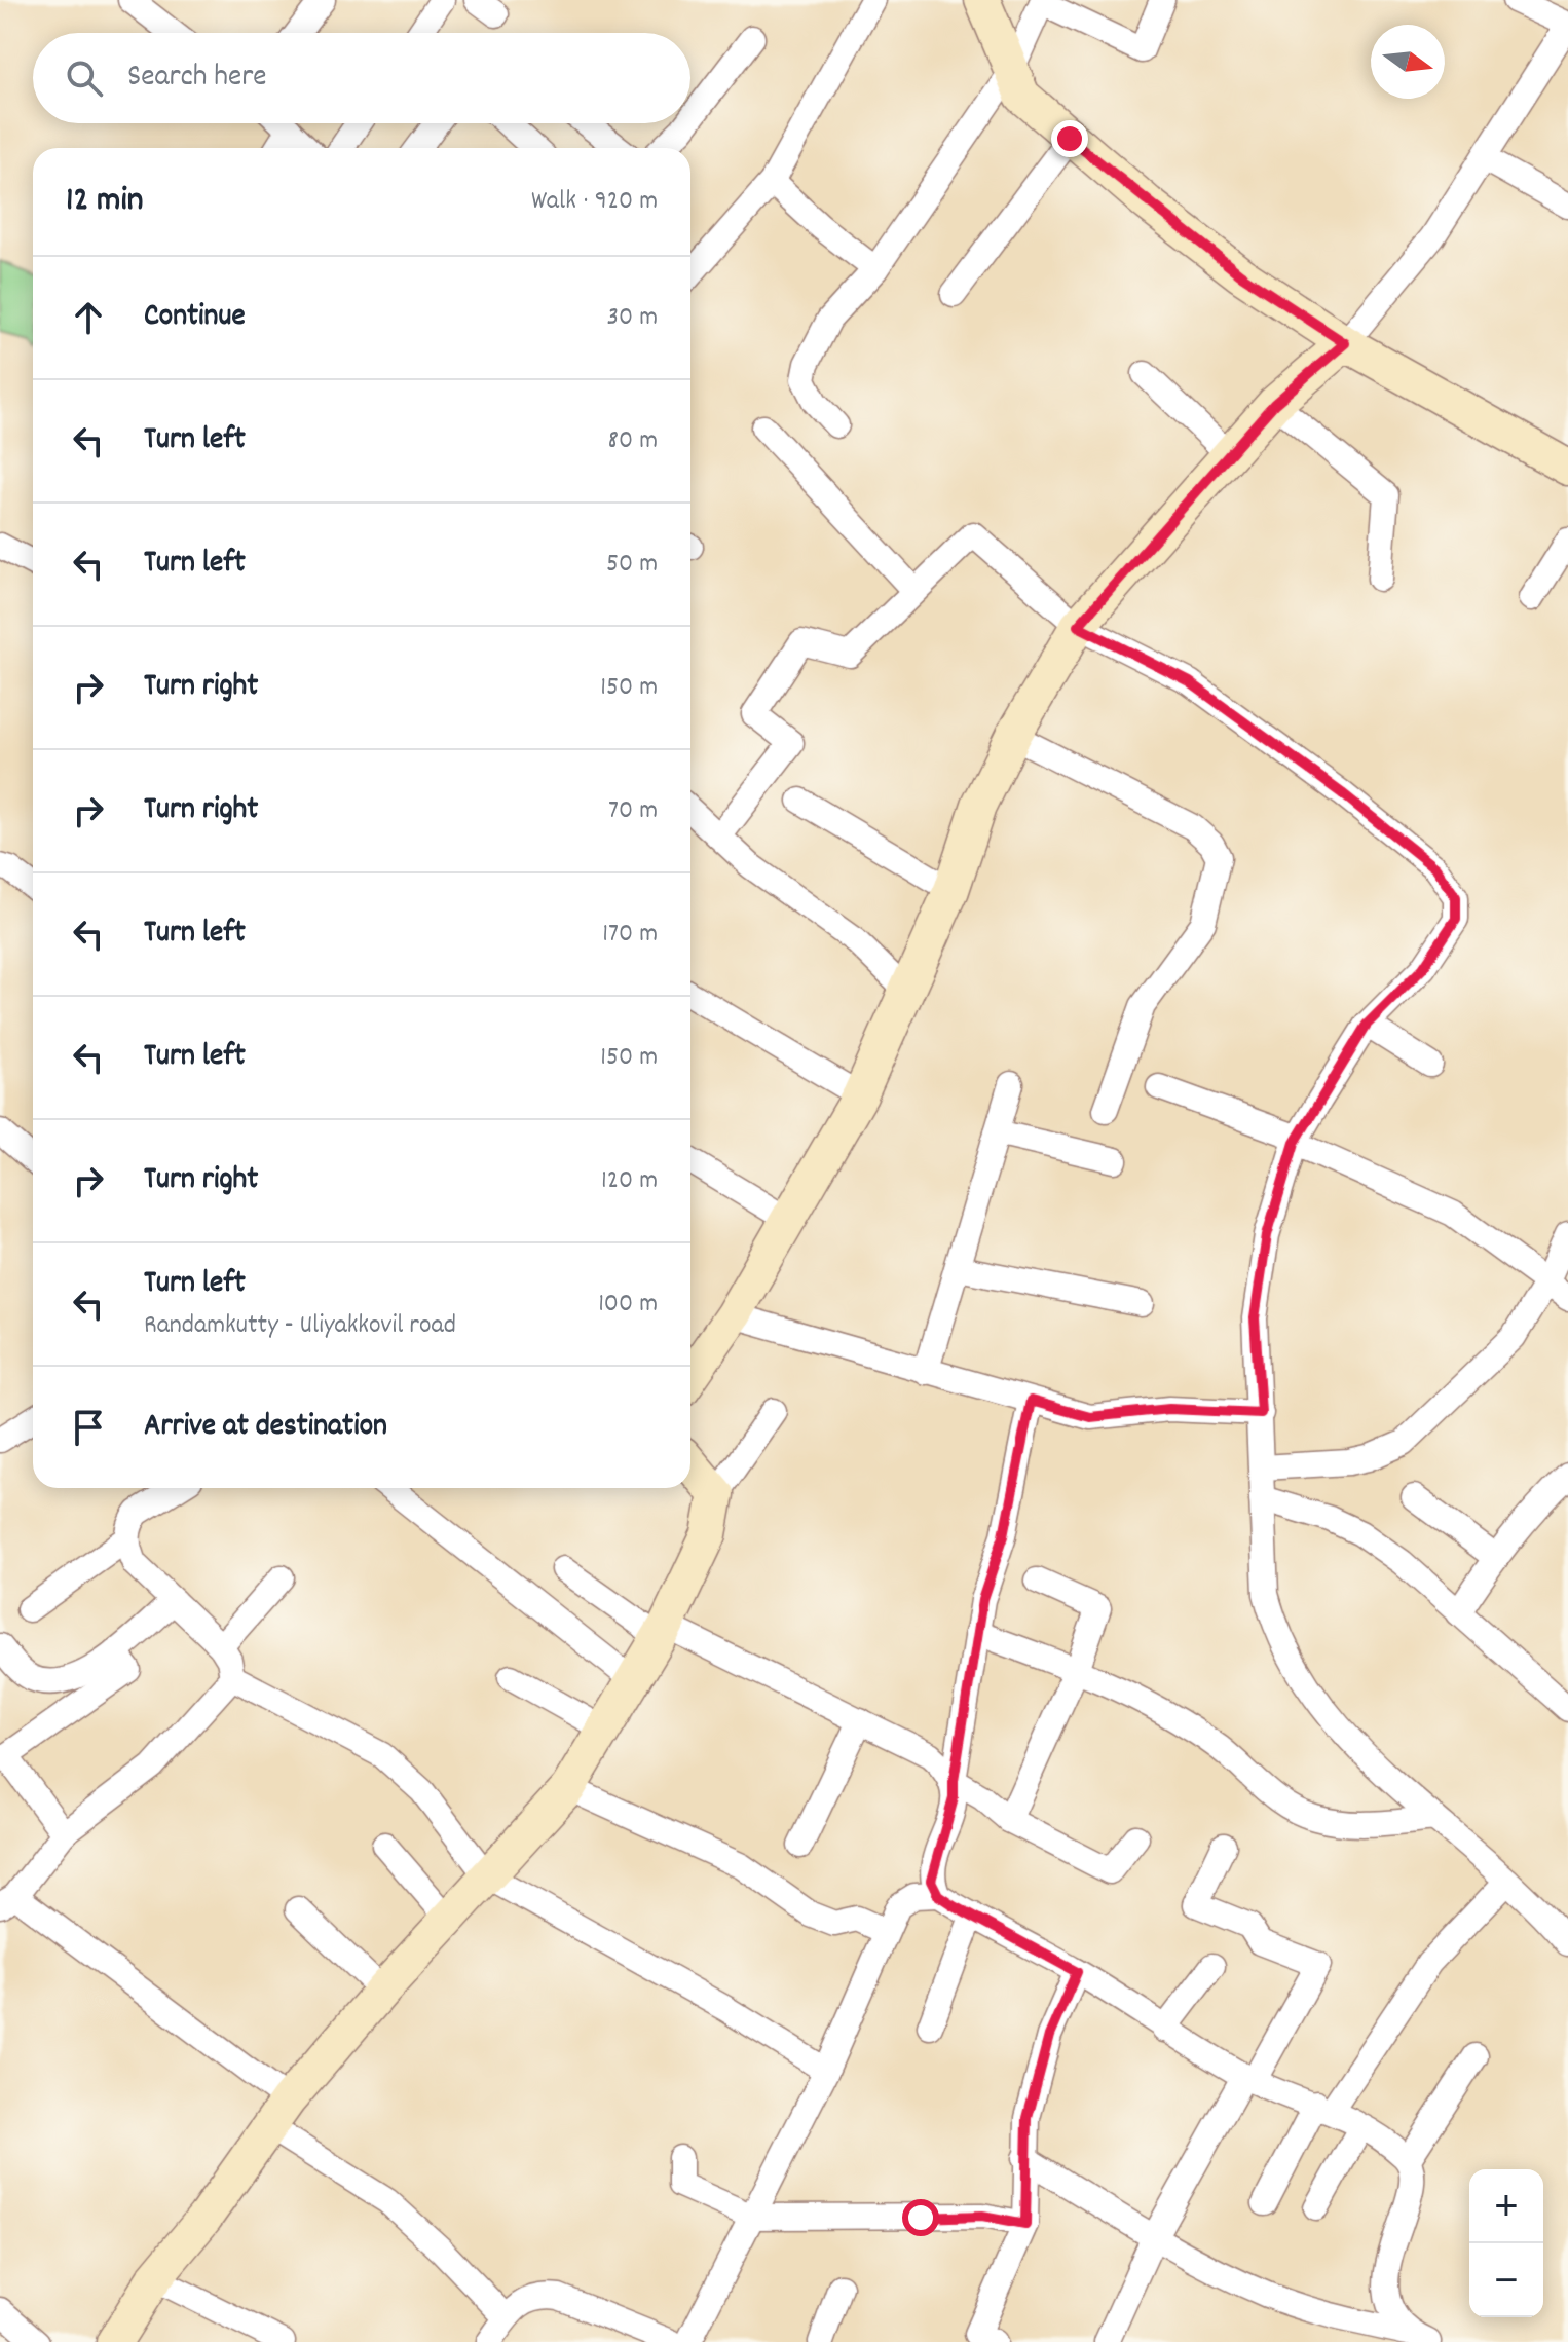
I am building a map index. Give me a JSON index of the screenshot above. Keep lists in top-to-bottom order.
{
  "north": "right",
  "page": {
    "search": "Search here",
    "heading": ["12 min", "Walk · 920 m"],
    "list": [
      ["Continue", "30 m"],
      ["Turn left", "80 m"],
      ["Turn left", "50 m"],
      ["Turn right", "150 m"],
      ["Turn right", "70 m"],
      ["Turn left", "170 m"],
      ["Turn left", "150 m"],
      ["Turn right", "120 m"],
      ["Turn left", "Randamkutty - Uliyakkovil road", "100 m"],
      "Arrive at destination"
    ],
    "map_buttons": ["+", "−"]
  }
}
